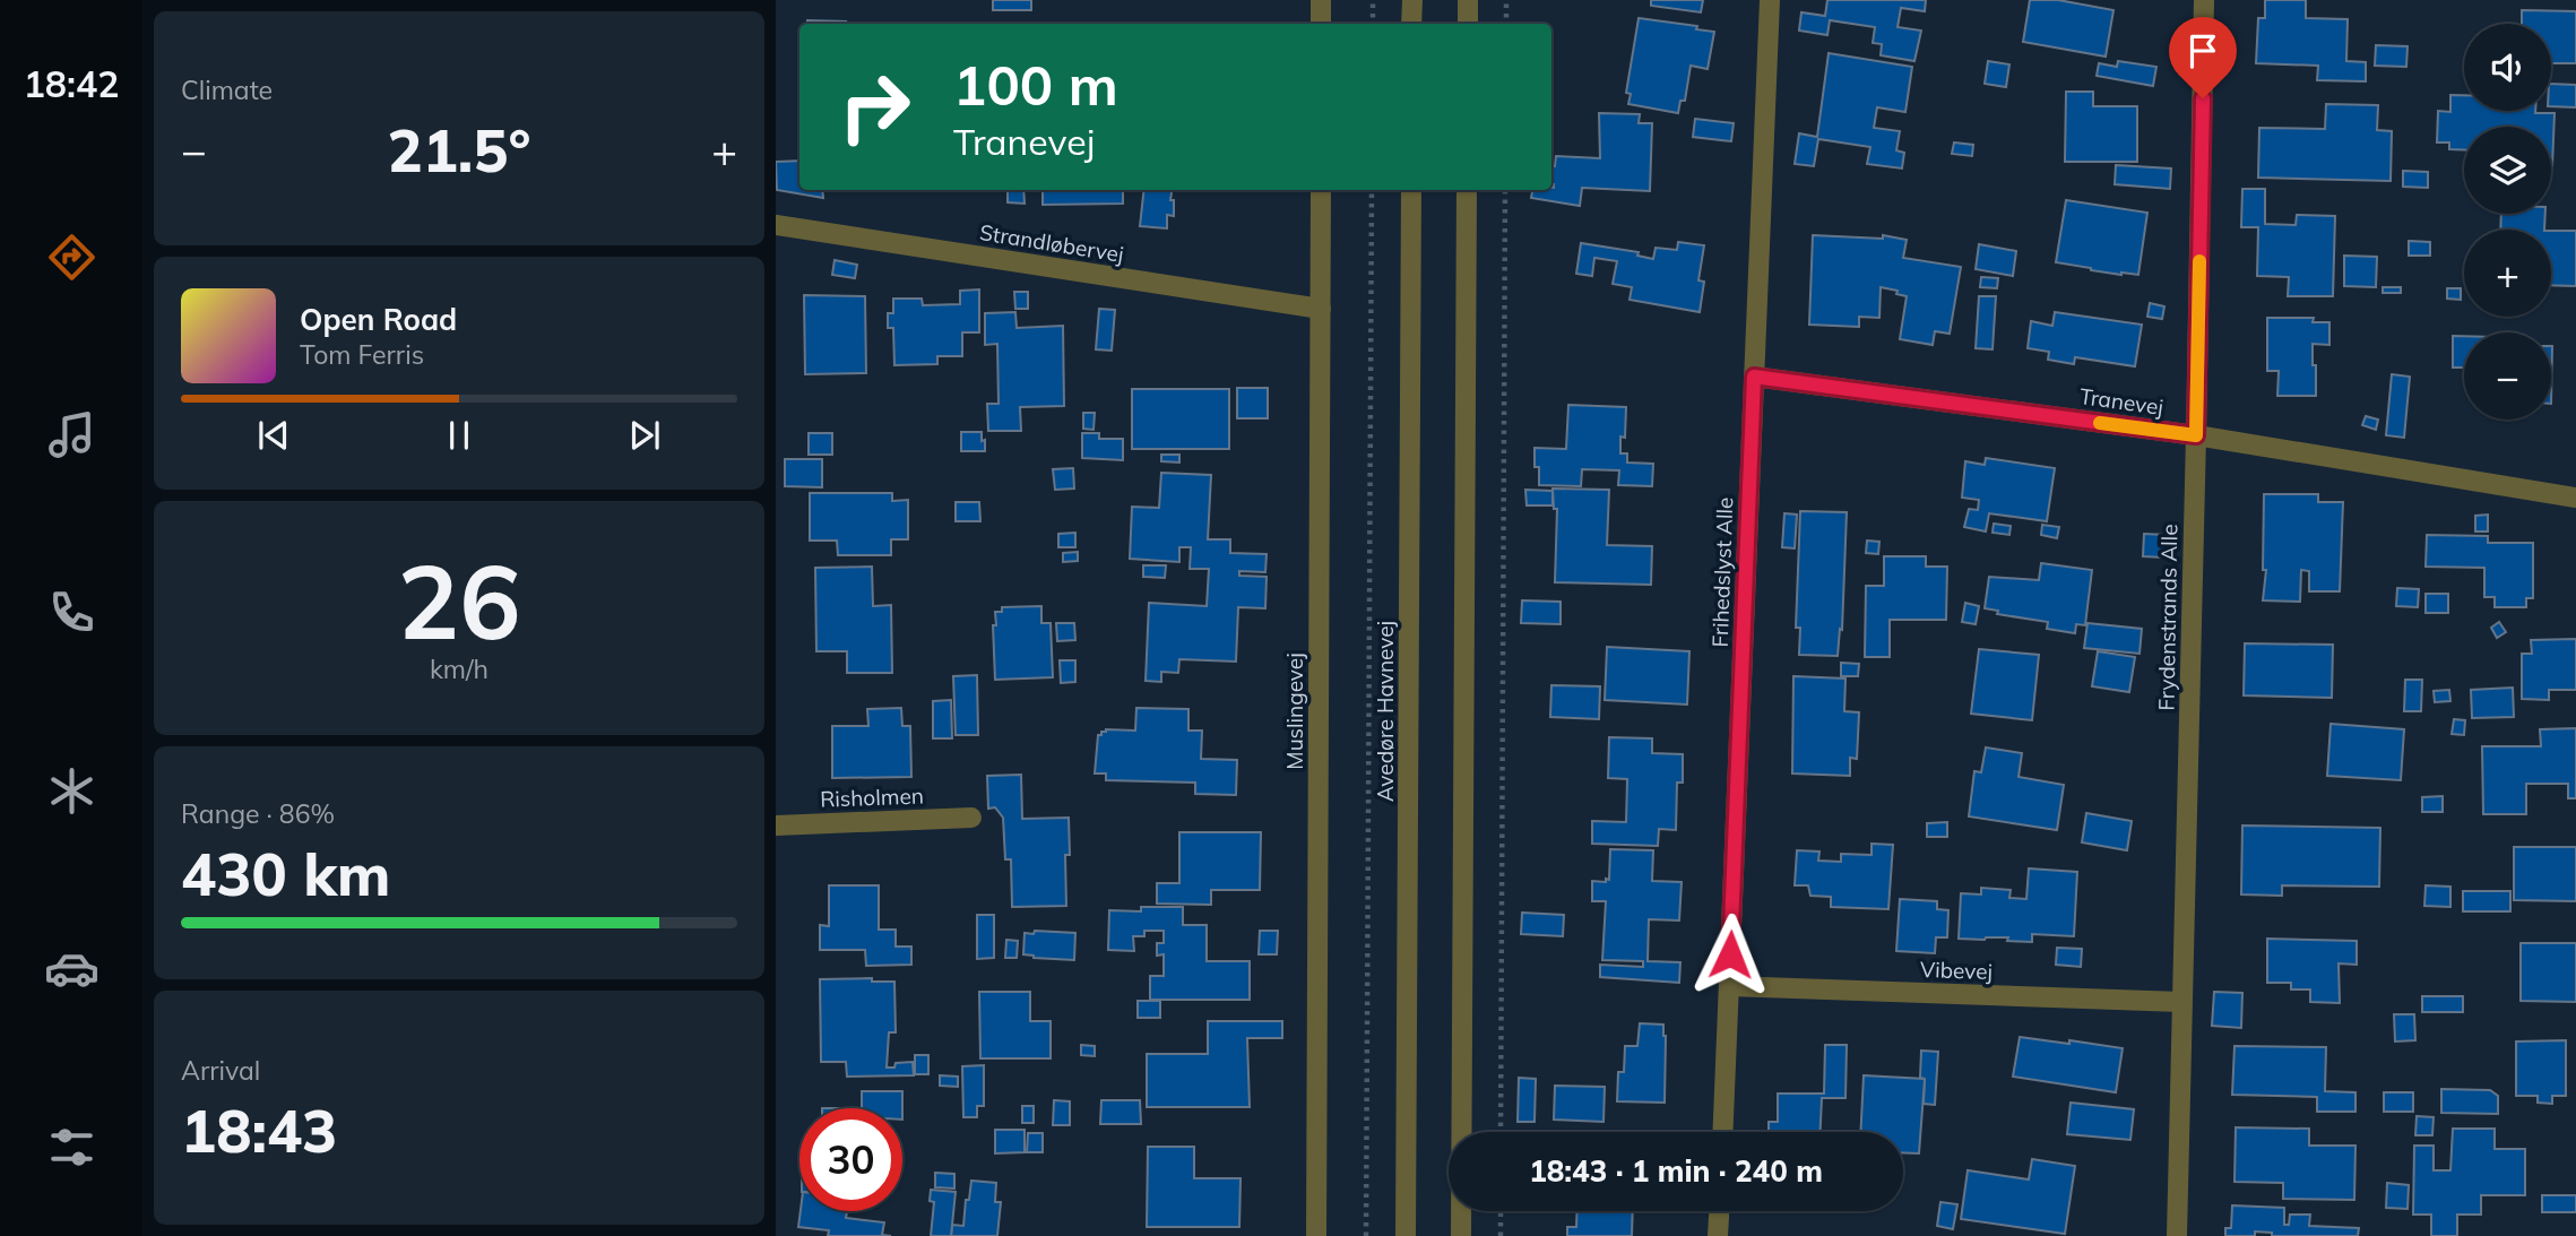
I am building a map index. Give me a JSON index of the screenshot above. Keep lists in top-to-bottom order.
{
  "streets": {
    "street": [
      "Strandløbervej",
      "Tranevej",
      "Frihedslyst Alle",
      "Frydenstrands Alle",
      "Muslingevej",
      "Avedøre Havnevej",
      "Risholmen",
      "Vibevej"
    ]
  },
  "crossings": [
    ["Strandløbervej", "Muslingevej"],
    ["Tranevej", "Frihedslyst Alle"],
    ["Tranevej", "Frydenstrands Alle"],
    ["Frihedslyst Alle", "Vibevej"],
    ["Frydenstrands Alle", "Vibevej"]
  ],
  "page": {
    "tabs": "18:42",
    "tile": [
      "Climate",
      ["26", "km/h"],
      ["Range · 86%", "430 km"],
      ["Arrival", "18:43"]
    ],
    "map_buttons": ["+", "−"],
    "turn": ["100 m", "Tranevej"],
    "heat": ["−", "21.5°", "+"],
    "song": ["Open Road", "Tom Ferris"],
    "limit": "30",
    "trip": "18:43 · 1 min · 240 m"
  }
}
